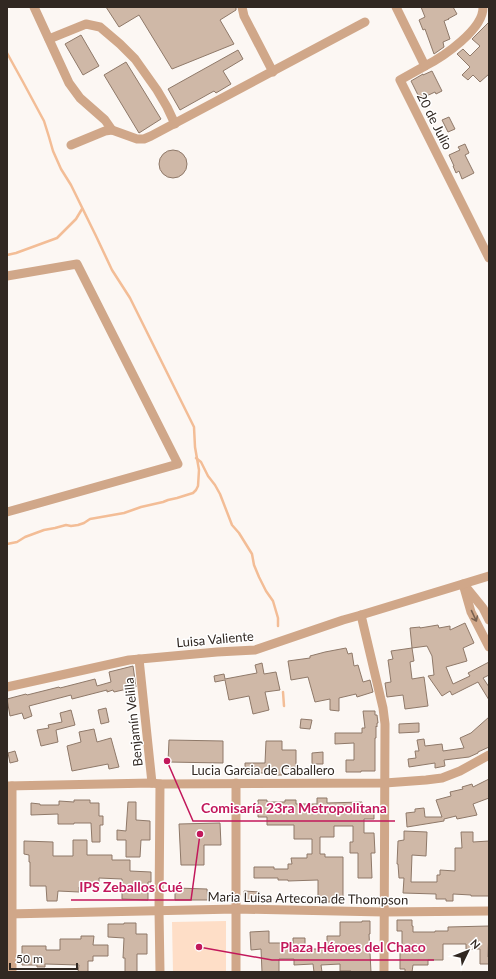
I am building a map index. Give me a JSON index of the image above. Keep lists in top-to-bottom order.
{
  "streets": {
    "street": [
      "20 de Julio",
      "Luisa Valiente",
      "Benjamín Velilla",
      "Lucia Garcia de Caballero",
      "Maria Luisa Artecona de Thompson"
    ]
  },
  "crossings": [
    ["Luisa Valiente", "Benjamín Velilla"],
    ["Benjamín Velilla", "Lucia Garcia de Caballero"],
    ["Benjamín Velilla", "Maria Luisa Artecona de Thompson"]
  ],
  "places": ["Comisaría 23ra Metropolitana", "IPS Zeballos Cué", "Plaza Héroes del Chaco"],
  "scale_bar": "50 m",
  "north": "top right"
}
